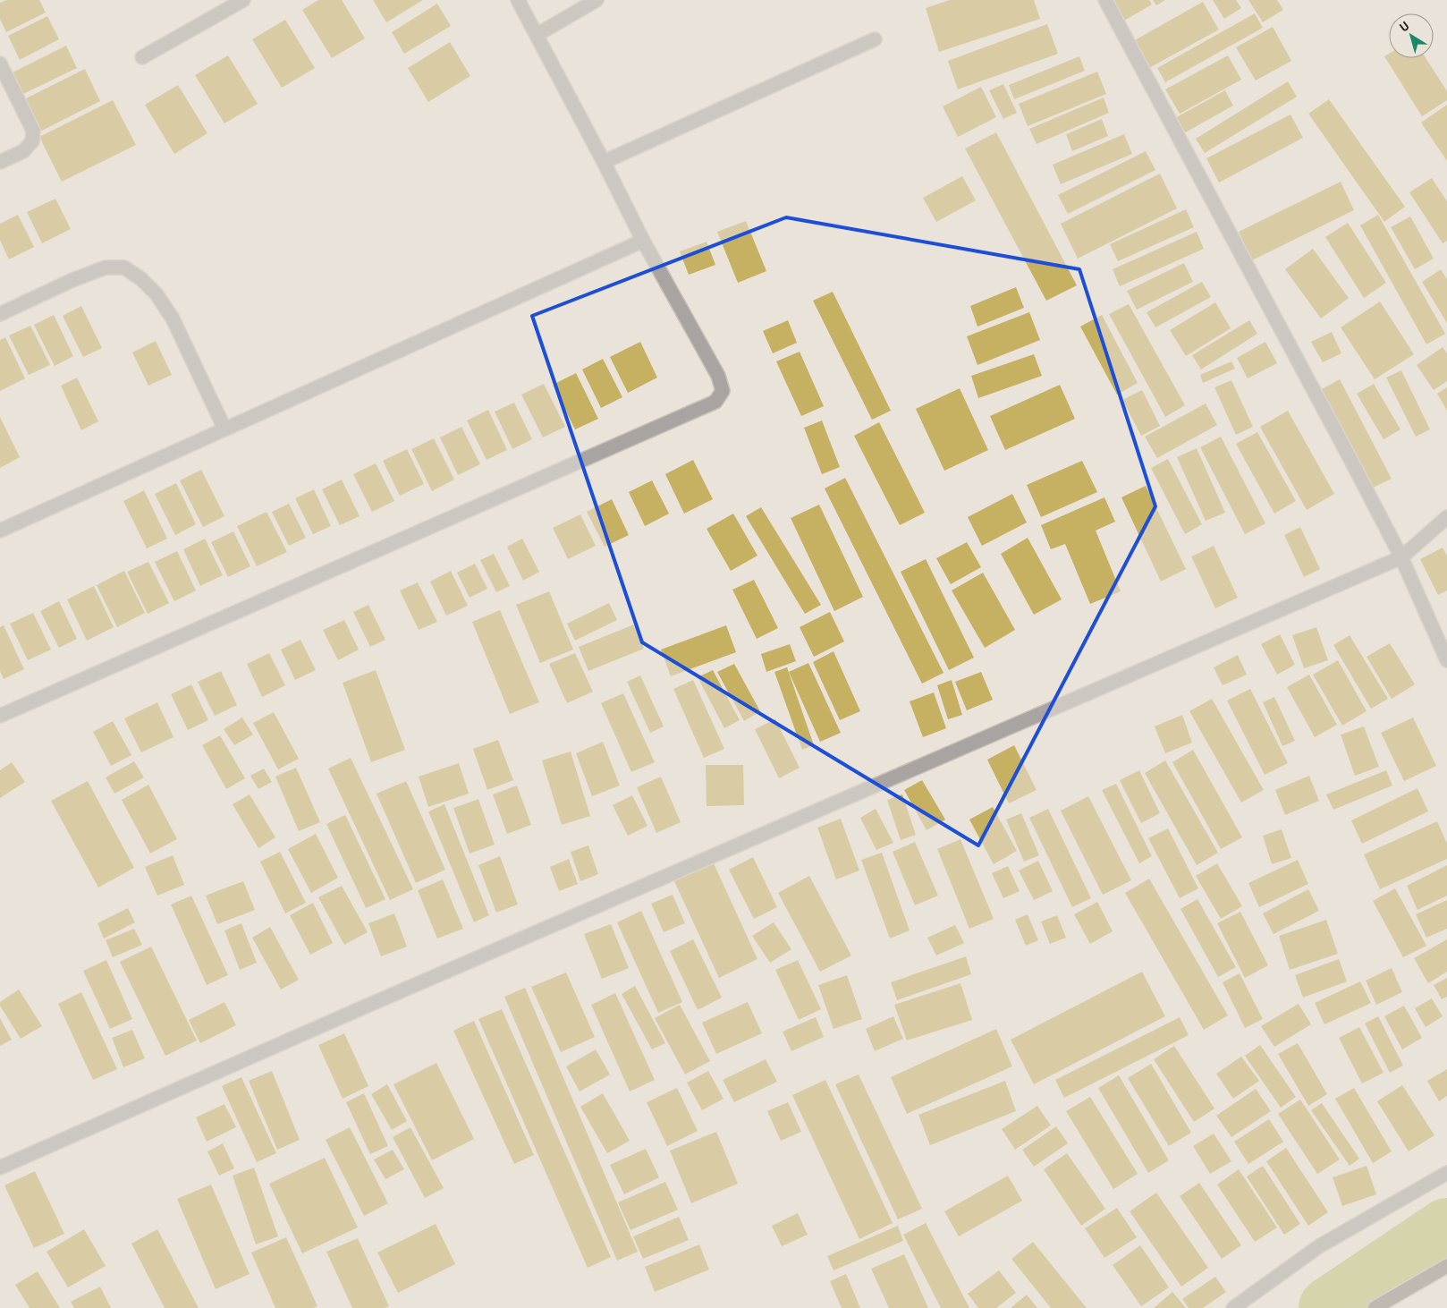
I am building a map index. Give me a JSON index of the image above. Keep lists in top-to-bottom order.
{
  "north": "top left"
}
